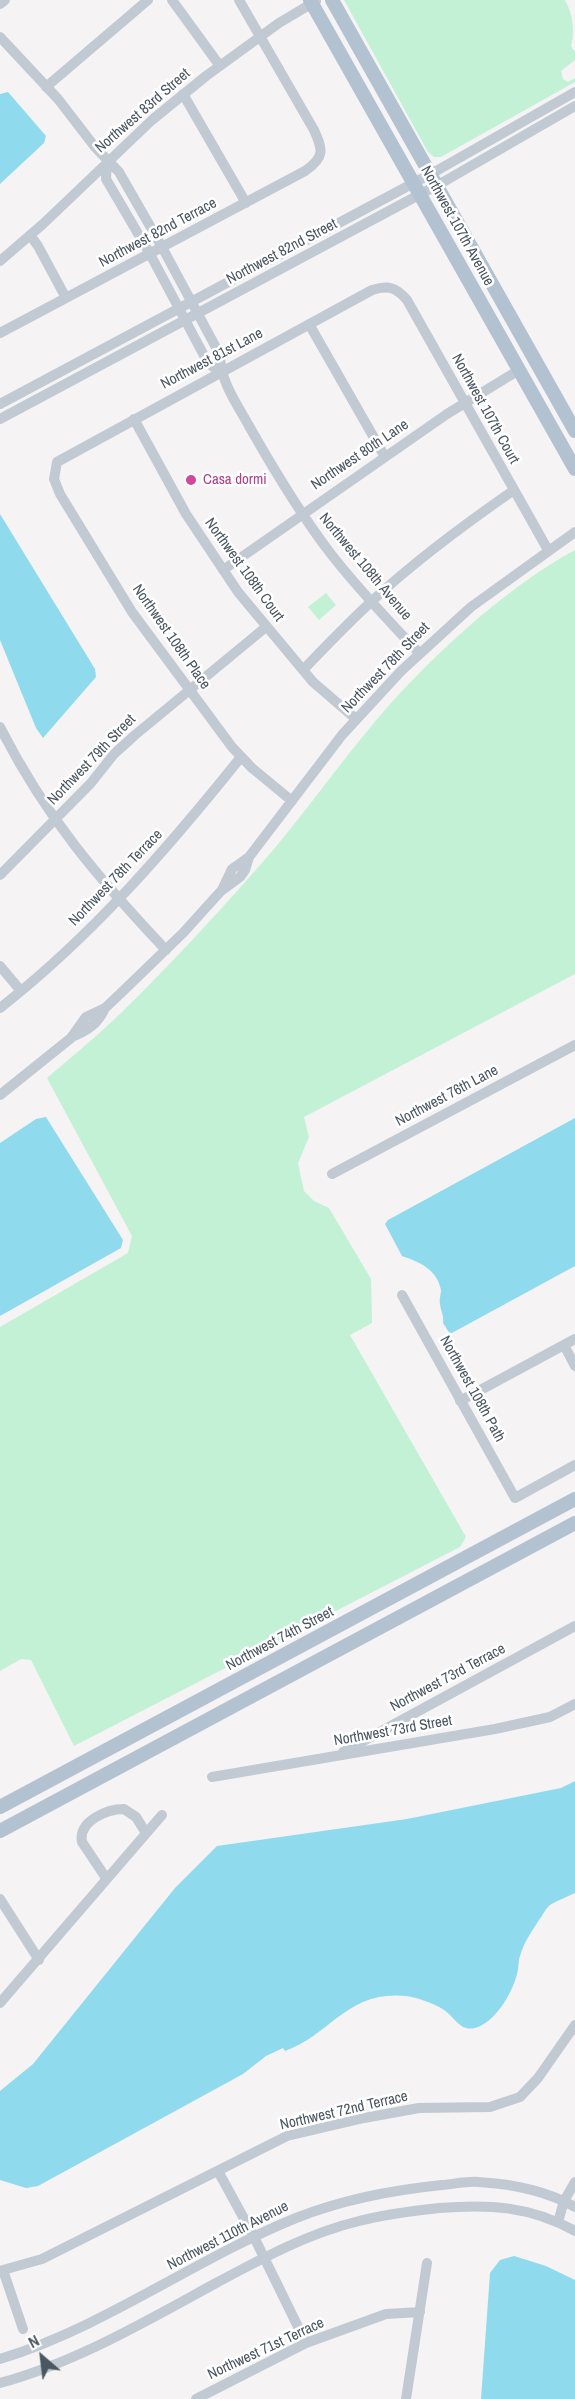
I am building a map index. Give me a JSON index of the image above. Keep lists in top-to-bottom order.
{
  "streets": {
    "main road": ["Northwest 107th Avenue", "Northwest 74th Street"],
    "street": [
      "Northwest 83rd Street",
      "Northwest 82nd Terrace",
      "Northwest 82nd Street",
      "Northwest 81st Lane",
      "Northwest 107th Court",
      "Northwest 80th Lane",
      "Northwest 108th Avenue",
      "Northwest 108th Court",
      "Northwest 108th Place",
      "Northwest 78th Street",
      "Northwest 79th Street",
      "Northwest 78th Terrace",
      "Northwest 76th Lane",
      "Northwest 108th Path",
      "Northwest 73rd Terrace",
      "Northwest 73rd Street",
      "Northwest 72nd Terrace",
      "Northwest 110th Avenue",
      "Northwest 71st Terrace"
    ]
  },
  "crossings": [
    ["Northwest 83rd Street", "Northwest 107th Avenue"],
    ["Northwest 83rd Street", "Northwest 82nd Terrace"],
    ["Northwest 83rd Street", "Northwest 108th Avenue"],
    ["Northwest 107th Avenue", "Northwest 82nd Street"],
    ["Northwest 107th Avenue", "Northwest 80th Lane"],
    ["Northwest 82nd Terrace", "Northwest 108th Avenue"],
    ["Northwest 82nd Street", "Northwest 108th Avenue"],
    ["Northwest 81st Lane", "Northwest 107th Court"],
    ["Northwest 81st Lane", "Northwest 108th Avenue"],
    ["Northwest 81st Lane", "Northwest 108th Court"],
    ["Northwest 81st Lane", "Northwest 108th Place"],
    ["Northwest 107th Court", "Northwest 80th Lane"],
    ["Northwest 107th Court", "Northwest 78th Street"],
    ["Northwest 80th Lane", "Northwest 108th Avenue"],
    ["Northwest 80th Lane", "Northwest 108th Court"],
    ["Northwest 108th Avenue", "Northwest 78th Street"],
    ["Northwest 108th Court", "Northwest 78th Street"],
    ["Northwest 108th Court", "Northwest 79th Street"],
    ["Northwest 108th Place", "Northwest 78th Street"],
    ["Northwest 108th Place", "Northwest 79th Street"],
    ["Northwest 108th Place", "Northwest 78th Terrace"],
    ["Northwest 73rd Terrace", "Northwest 73rd Street"]
  ],
  "places": ["Casa dormi"],
  "north": "top left"
}
